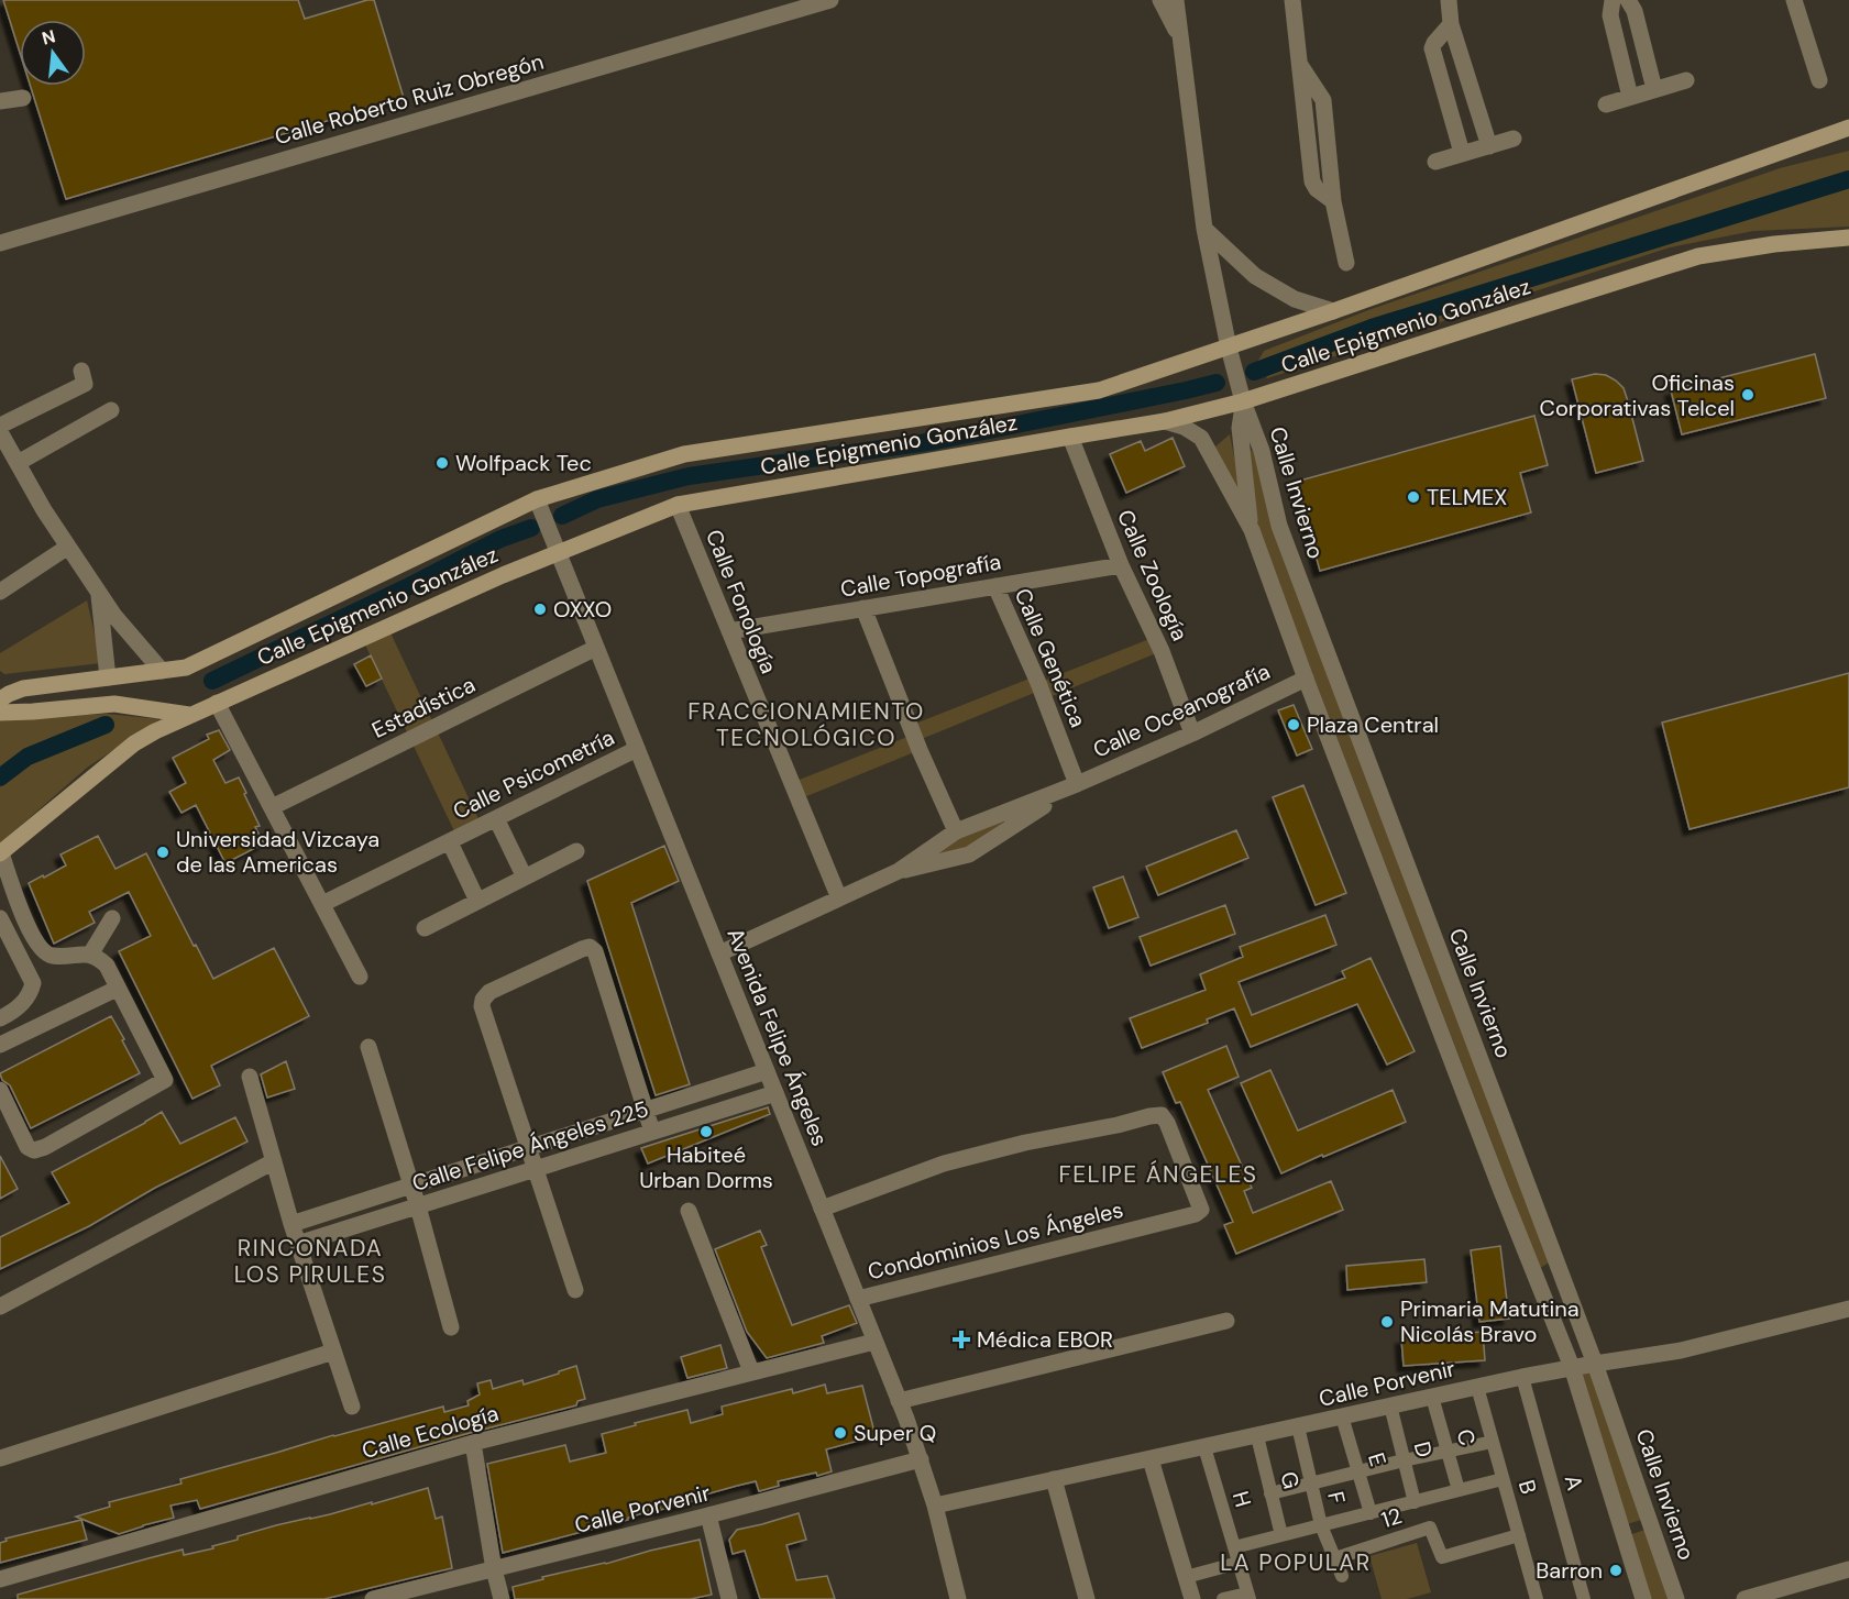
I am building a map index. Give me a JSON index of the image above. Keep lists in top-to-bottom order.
{
  "streets": {
    "main road": ["Calle Epigmenio González"],
    "street": [
      "Calle Roberto Ruiz Obregón",
      "Calle Invierno",
      "Calle Topografía",
      "Calle Zoología",
      "Calle Fonología",
      "Calle Genética",
      "Estadística",
      "Calle Oceanografía",
      "Calle Psicometría",
      "Avenida Felipe Ángeles",
      "Calle Felipe Ángeles 225",
      "Condominios Los Ángeles",
      "Calle Porvenir",
      "Calle Ecología",
      "C",
      "D",
      "E",
      "G",
      "A",
      "B",
      "F",
      "H",
      "12"
    ]
  },
  "crossings": [
    ["Calle Epigmenio González", "Calle Invierno"],
    ["Calle Epigmenio González", "Calle Zoología"],
    ["Calle Epigmenio González", "Calle Fonología"],
    ["Calle Epigmenio González", "Avenida Felipe Ángeles"],
    ["Calle Invierno", "Calle Porvenir"],
    ["Calle Topografía", "Calle Zoología"],
    ["Calle Topografía", "Calle Fonología"],
    ["Calle Topografía", "Calle Genética"],
    ["Calle Zoología", "Calle Oceanografía"],
    ["Calle Fonología", "Calle Oceanografía"],
    ["Calle Genética", "Calle Oceanografía"],
    ["Estadística", "Avenida Felipe Ángeles"],
    ["Calle Oceanografía", "Avenida Felipe Ángeles"],
    ["Calle Psicometría", "Avenida Felipe Ángeles"],
    ["Avenida Felipe Ángeles", "Calle Felipe Ángeles 225"],
    ["Avenida Felipe Ángeles", "Condominios Los Ángeles"],
    ["Avenida Felipe Ángeles", "Calle Porvenir"],
    ["Avenida Felipe Ángeles", "Calle Ecología"],
    ["Calle Porvenir", "C"],
    ["Calle Porvenir", "D"],
    ["Calle Porvenir", "E"],
    ["Calle Porvenir", "G"],
    ["Calle Porvenir", "A"],
    ["Calle Porvenir", "B"],
    ["Calle Porvenir", "F"],
    ["Calle Porvenir", "H"],
    ["B", "12"],
    ["F", "12"]
  ],
  "districts": [
    "FRACCIONAMIENTO TECNOLÓGICO",
    "FELIPE ÁNGELES",
    "RINCONADA LOS PIRULES",
    "LA POPULAR"
  ],
  "places": {
    "other": [
      "Oficinas Corporativas Telcel",
      "Wolfpack Tec",
      "TELMEX",
      "OXXO",
      "Plaza Central",
      "Universidad Vizcaya de las Americas",
      "Habiteé Urban Dorms",
      "Primaria Matutina Nicolás Bravo",
      "Super Q",
      "Barron"
    ],
    "health": ["Médica EBOR"]
  },
  "north": "top"
}
